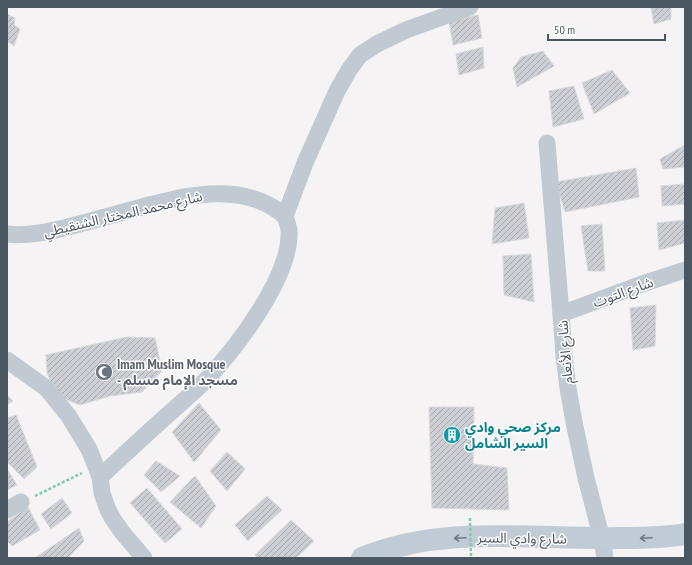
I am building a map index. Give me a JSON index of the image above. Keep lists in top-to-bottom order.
{
  "streets": {
    "main road": ["شارع وادي السير"],
    "street": ["شارع محمد المختار الشنقيطي", "شارع التوت", "شارع الأنعام"]
  },
  "crossings": [
    ["شارع التوت", "شارع الأنعام"],
    ["شارع الأنعام", "شارع وادي السير"]
  ],
  "one_way": ["شارع وادي السير"],
  "places": {
    "mosque": ["Imam Muslim Mosque - مسجد الإمام مسلم"],
    "building": ["مركز صحي وادي السير الشامل"]
  },
  "scale_bar": "50 m"
}
